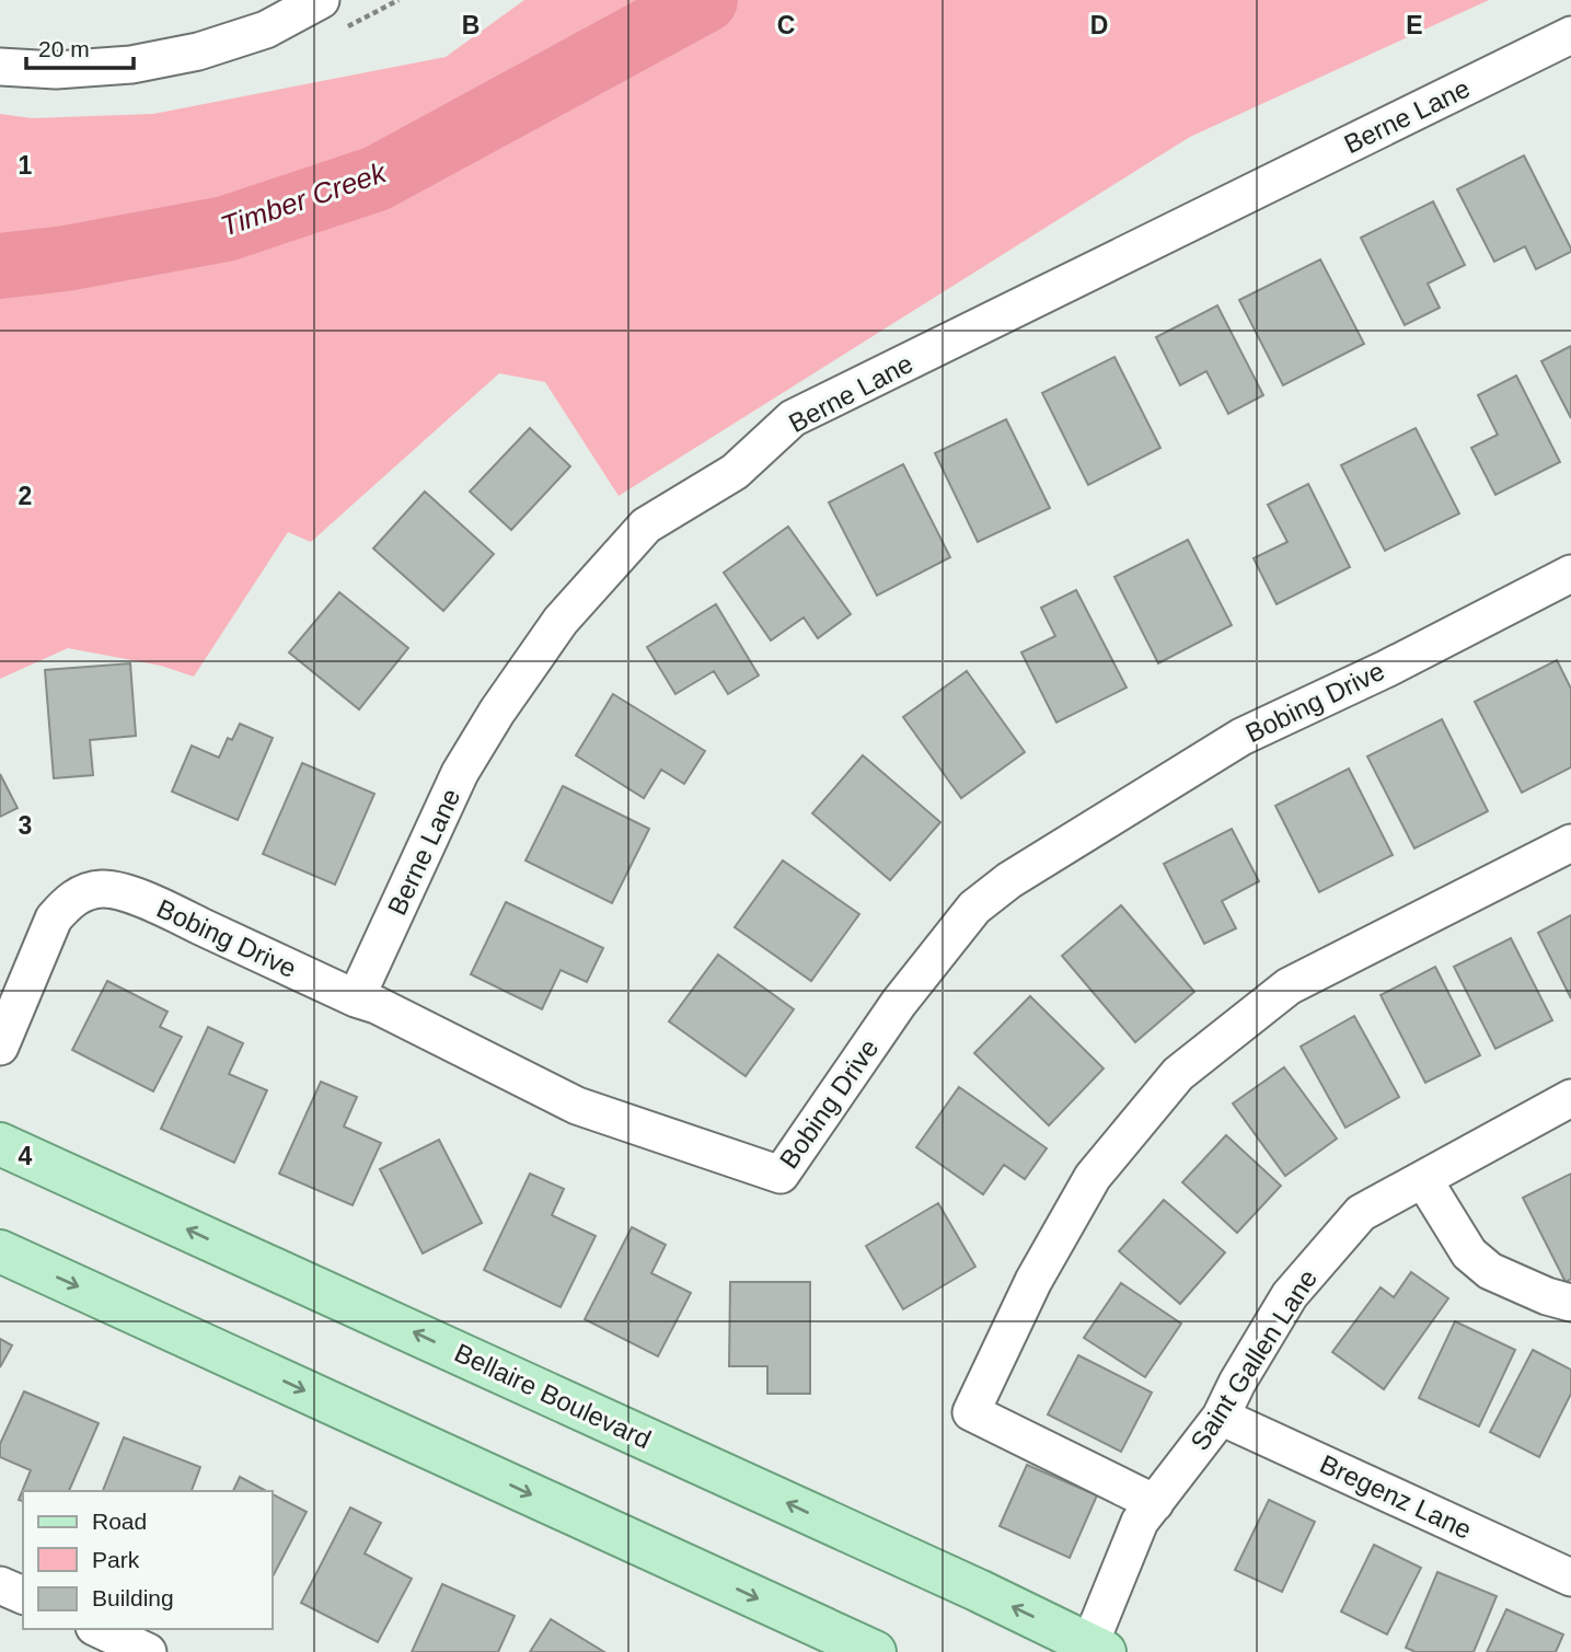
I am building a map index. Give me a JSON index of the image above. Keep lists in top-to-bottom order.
{
  "streets": {
    "main road": ["Bellaire Boulevard"],
    "street": [
      "Berne Lane",
      "Bobing Drive",
      "Saint Gallen Lane",
      "Bregenz Lane"
    ]
  },
  "crossings": [
    ["Berne Lane", "Bobing Drive"],
    ["Saint Gallen Lane", "Bellaire Boulevard"],
    ["Saint Gallen Lane", "Bregenz Lane"]
  ],
  "water": ["Timber Creek"],
  "legend": ["Road", "Park", "Building"],
  "scale_bar": "20 m",
  "grid": {
    "columns": [
      "B",
      "C",
      "D",
      "E"
    ],
    "rows": [
      "1",
      "2",
      "3",
      "4"
    ]
  }
}
